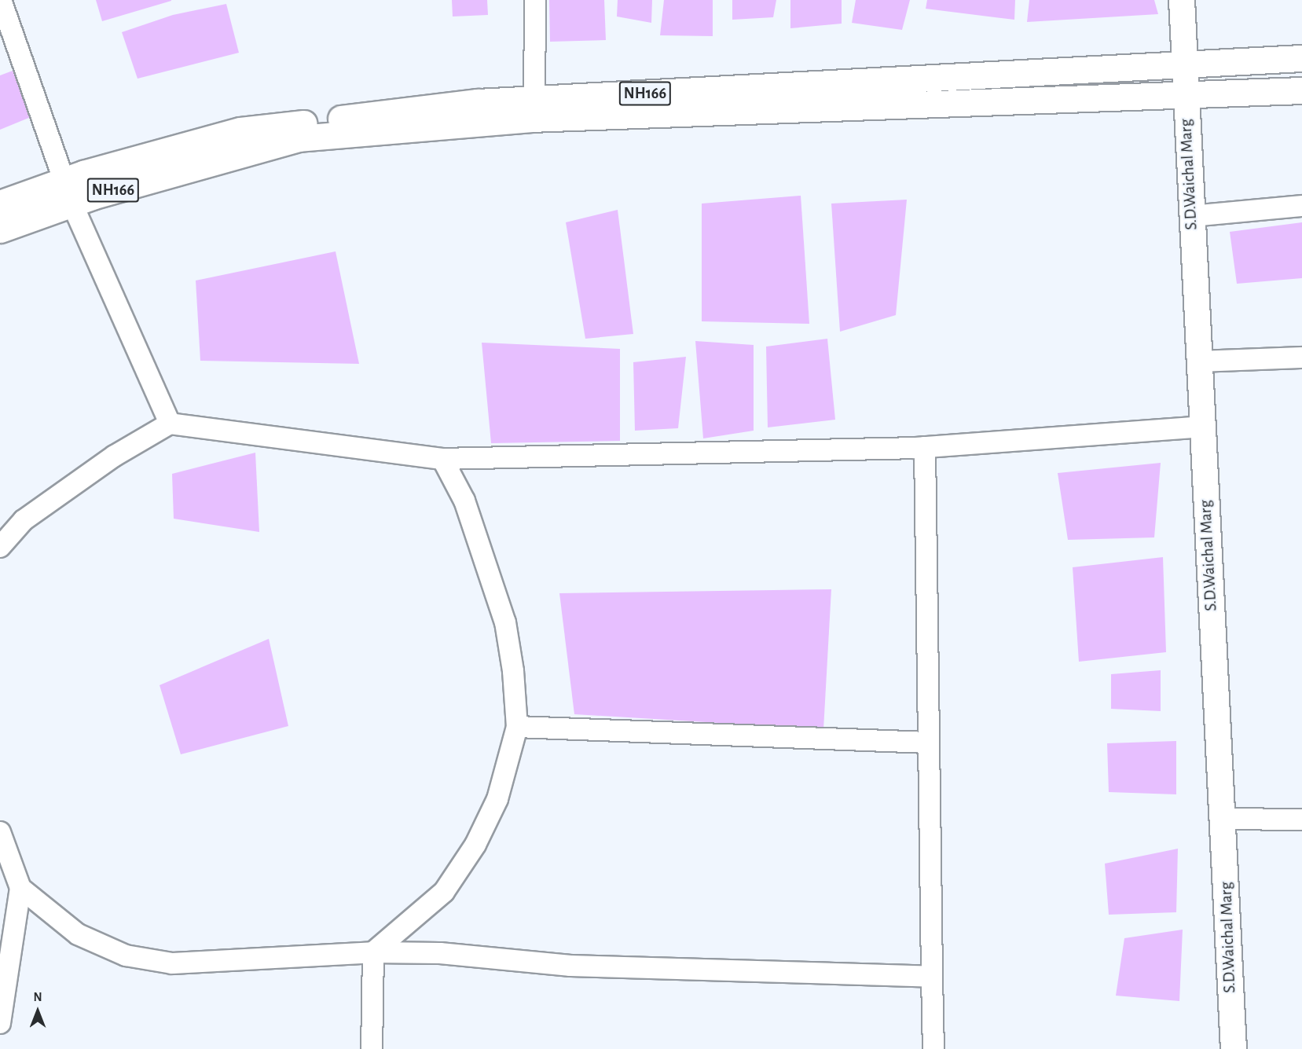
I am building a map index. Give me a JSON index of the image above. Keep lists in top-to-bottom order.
{
  "streets": {
    "highway": ["NH166"],
    "street": ["S.D.Waichal Marg"]
  },
  "crossings": [
    ["NH166", "S.D.Waichal Marg"]
  ],
  "north": "top"
}
